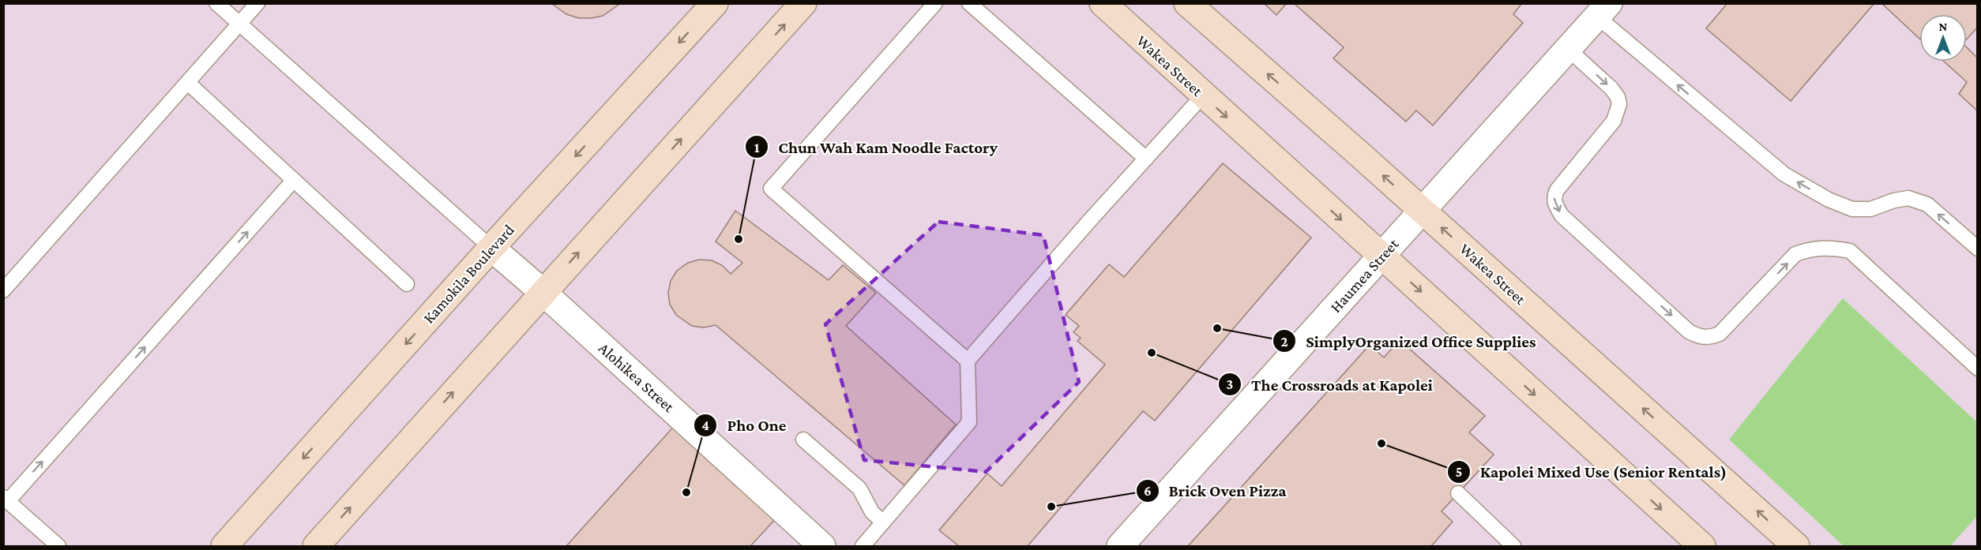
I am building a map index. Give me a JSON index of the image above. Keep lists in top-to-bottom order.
{
  "streets": {
    "street": [
      "Wakea Street",
      "Kamokila Boulevard",
      "Haumea Street",
      "Alohikea Street"
    ]
  },
  "crossings": [
    ["Wakea Street", "Haumea Street"],
    ["Kamokila Boulevard", "Alohikea Street"]
  ],
  "places": [
    "Chun Wah Kam Noodle Factory",
    "SimplyOrganized Office Supplies",
    "The Crossroads at Kapolei",
    "Kapolei Mixed Use (Senior Rentals)",
    "Pho One",
    "Brick Oven Pizza"
  ],
  "north": "top"
}
